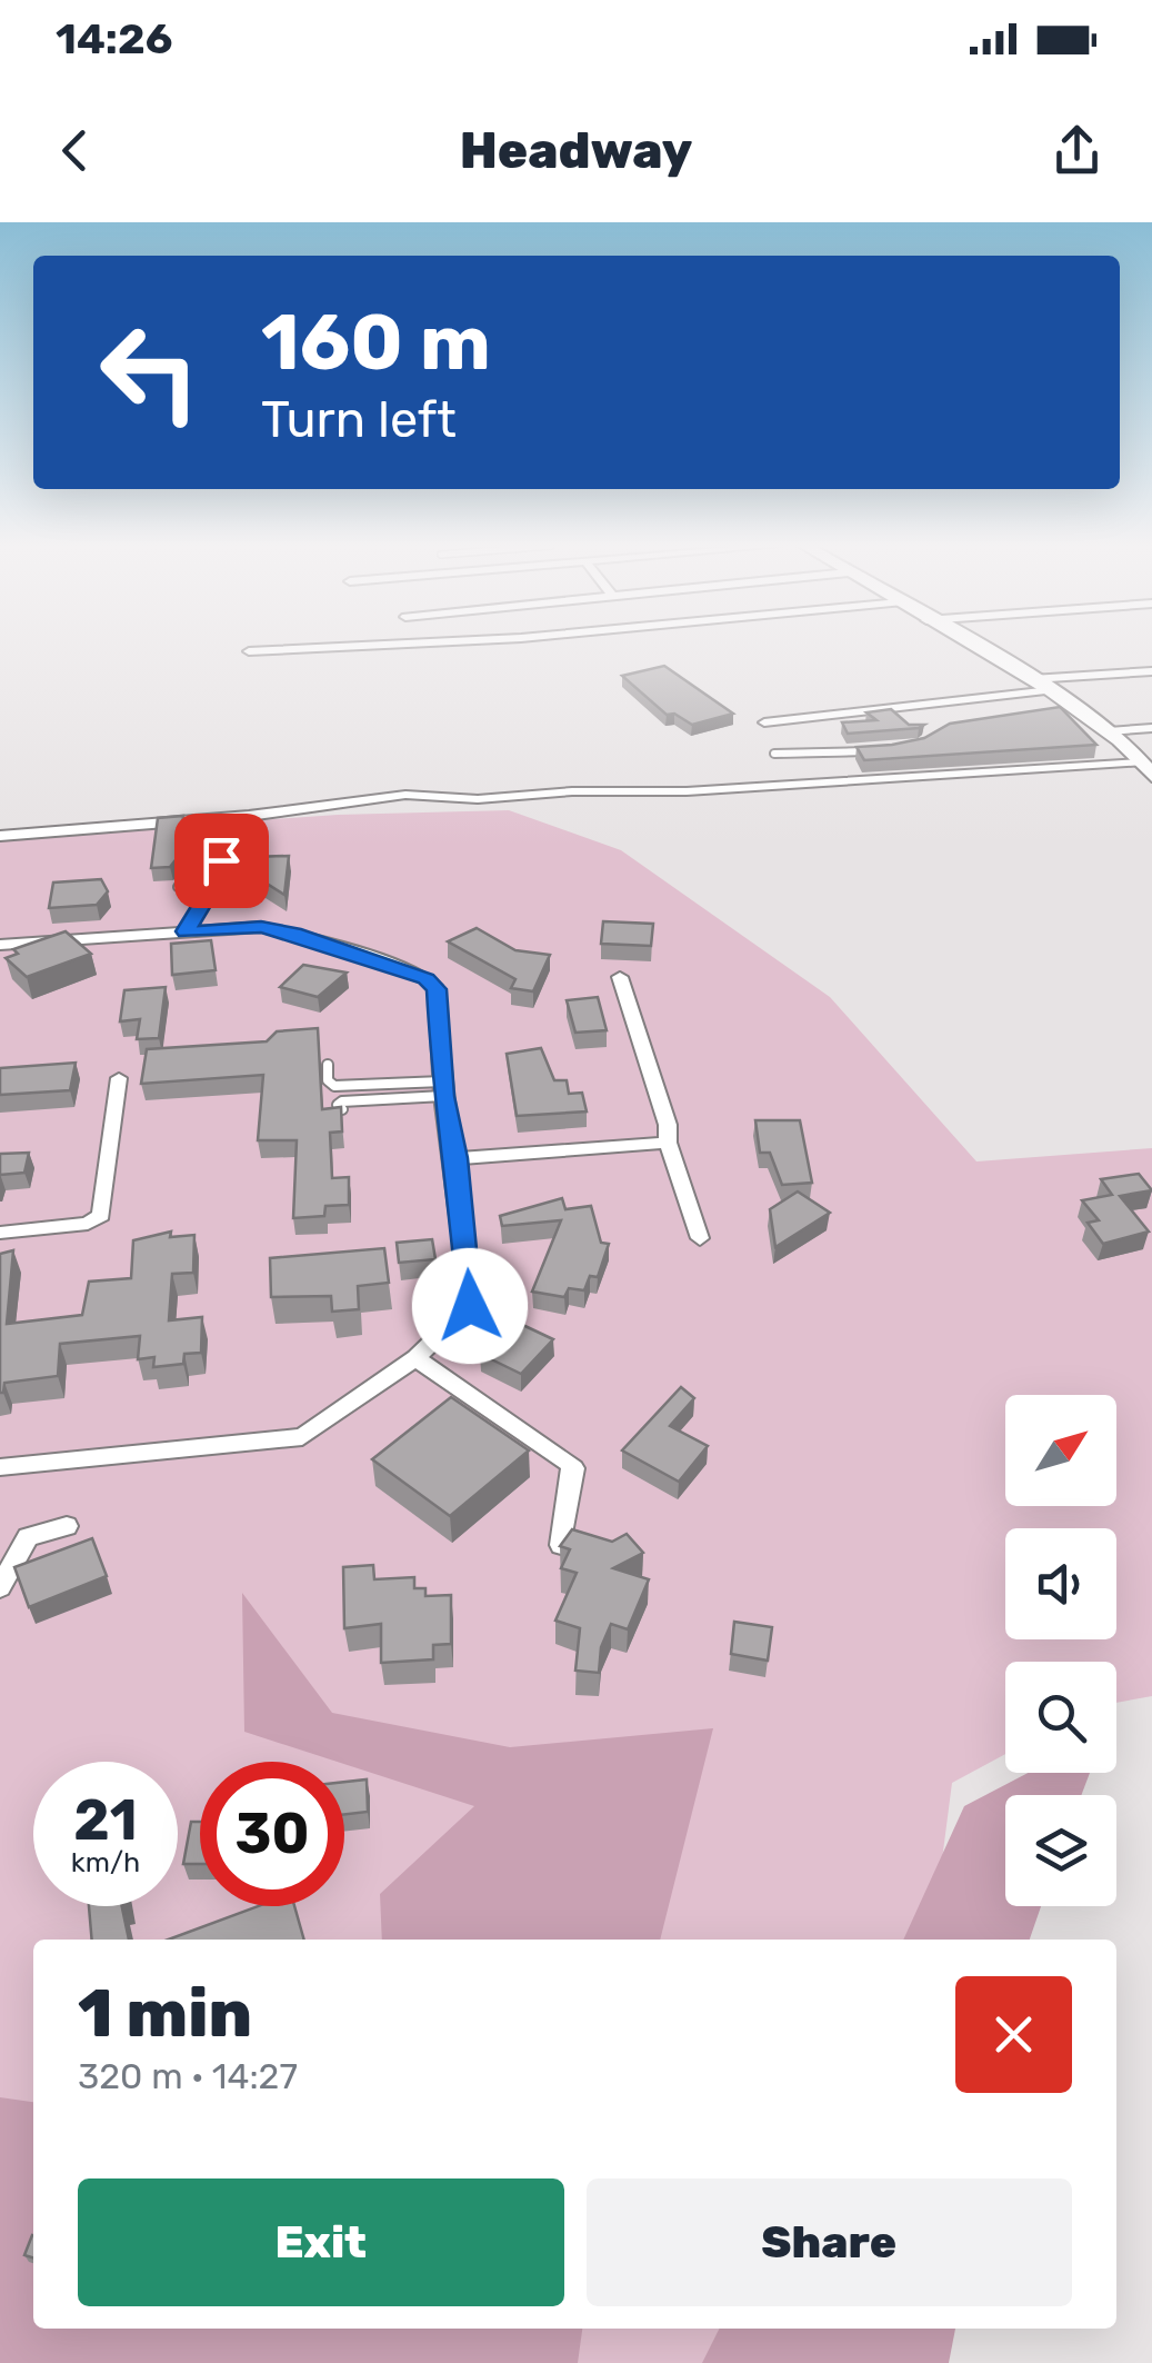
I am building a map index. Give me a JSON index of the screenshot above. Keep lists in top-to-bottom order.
{
  "north": "top right",
  "page": {
    "status": "14:26",
    "header": "Headway",
    "turn": ["160 m", "Turn left"],
    "speed": "21 km/h",
    "limit": "30",
    "heading": ["1 min", "320 m · 14:27"],
    "buttons": ["Exit", "Share"]
  }
}
